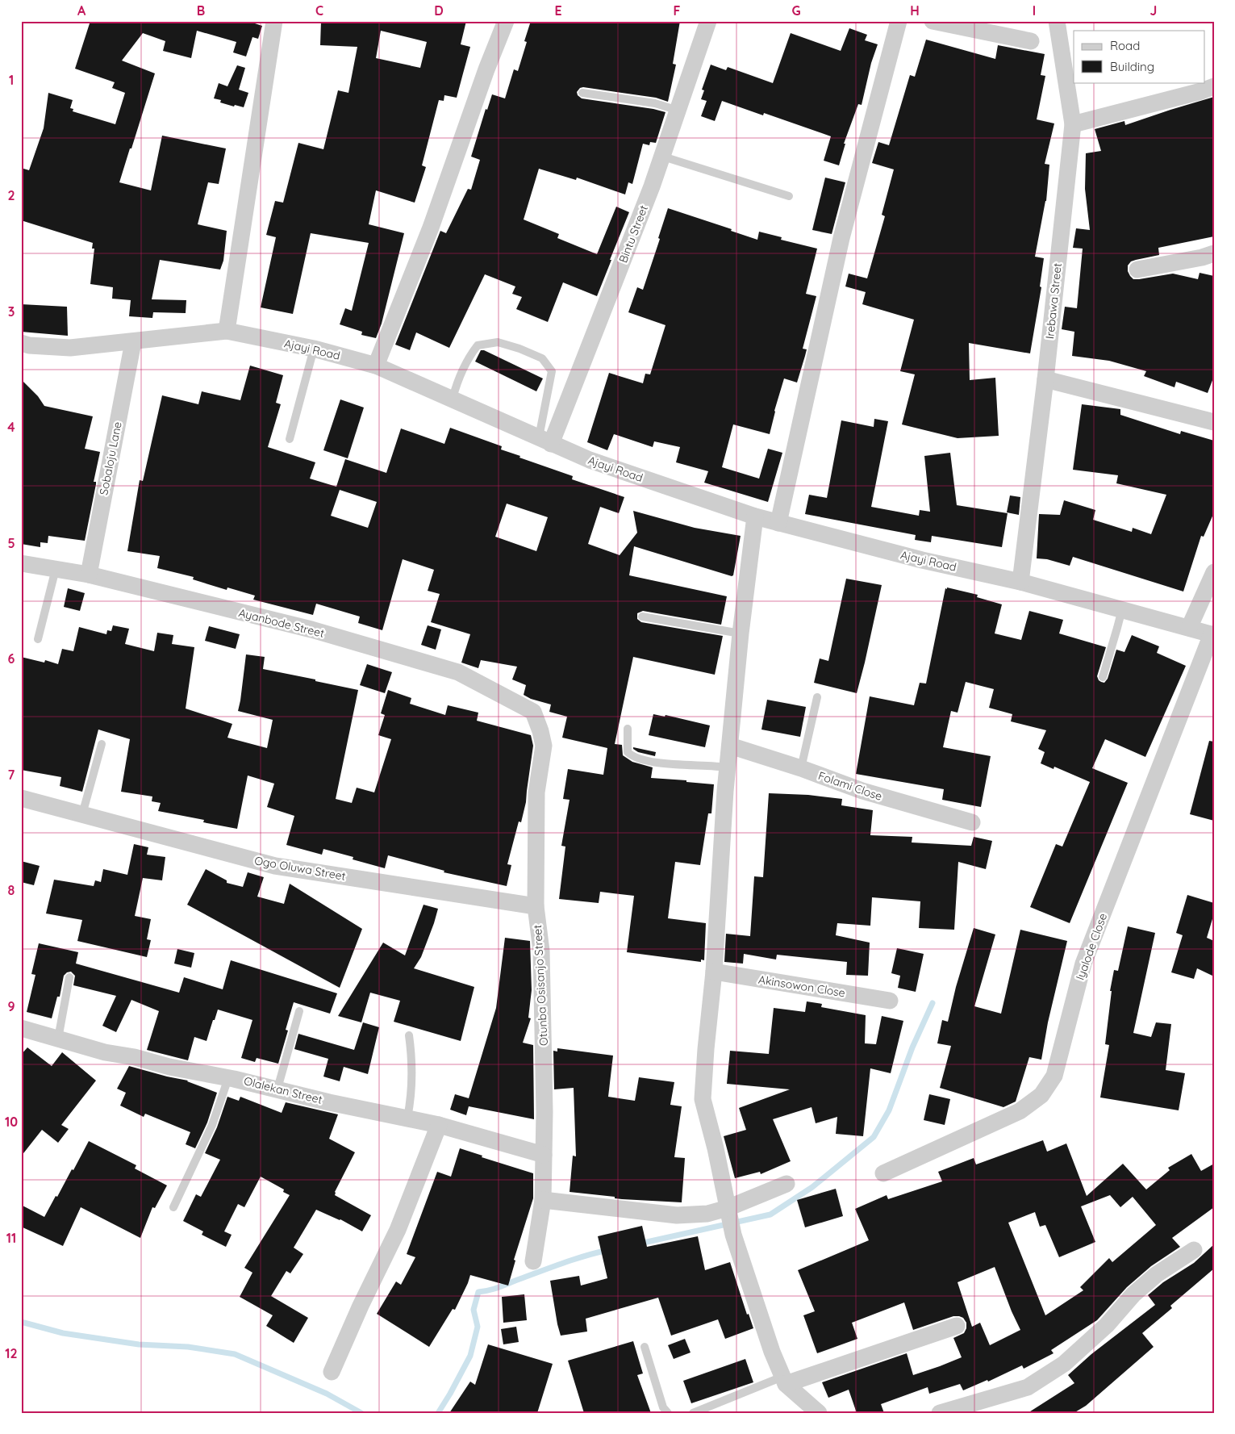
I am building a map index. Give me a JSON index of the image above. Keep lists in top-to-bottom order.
{
  "streets": {
    "street": [
      "Bintu Street",
      "Irebawa Street",
      "Ajayi Road",
      "Sobaloju Lane",
      "Ayanbode Street",
      "Folami Close",
      "Ogo Oluwa Street",
      "Iyalode Close",
      "Otunba Osisanjo Street",
      "Akinsowon Close",
      "Olalekan Street"
    ]
  },
  "crossings": [
    ["Bintu Street", "Ajayi Road"],
    ["Irebawa Street", "Ajayi Road"],
    ["Ajayi Road", "Sobaloju Lane"],
    ["Ajayi Road", "Iyalode Close"],
    ["Sobaloju Lane", "Ayanbode Street"],
    ["Ayanbode Street", "Otunba Osisanjo Street"],
    ["Ogo Oluwa Street", "Otunba Osisanjo Street"],
    ["Otunba Osisanjo Street", "Olalekan Street"]
  ],
  "legend": ["Road", "Building"],
  "grid": {
    "columns": [
      "A",
      "B",
      "C",
      "D",
      "E",
      "F",
      "G",
      "H",
      "I",
      "J"
    ],
    "rows": [
      "1",
      "2",
      "3",
      "4",
      "5",
      "6",
      "7",
      "8",
      "9",
      "10",
      "11",
      "12"
    ]
  }
}
